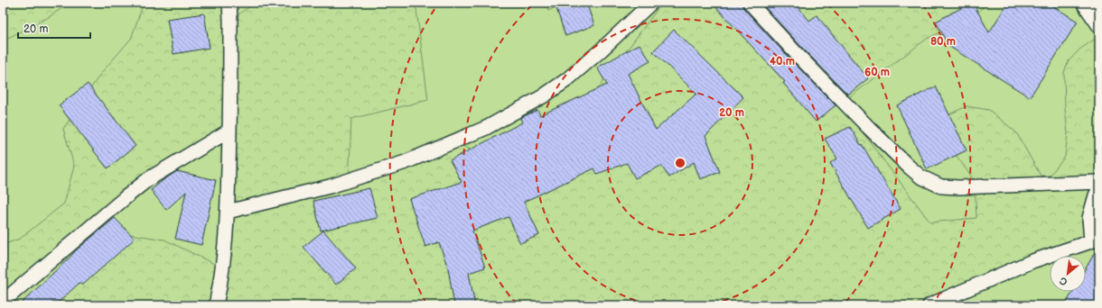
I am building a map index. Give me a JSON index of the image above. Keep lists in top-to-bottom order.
{
  "scale_bar": "20 m",
  "north": "bottom left",
  "rings": [
    "80 m",
    "40 m",
    "60 m",
    "20 m"
  ]
}
